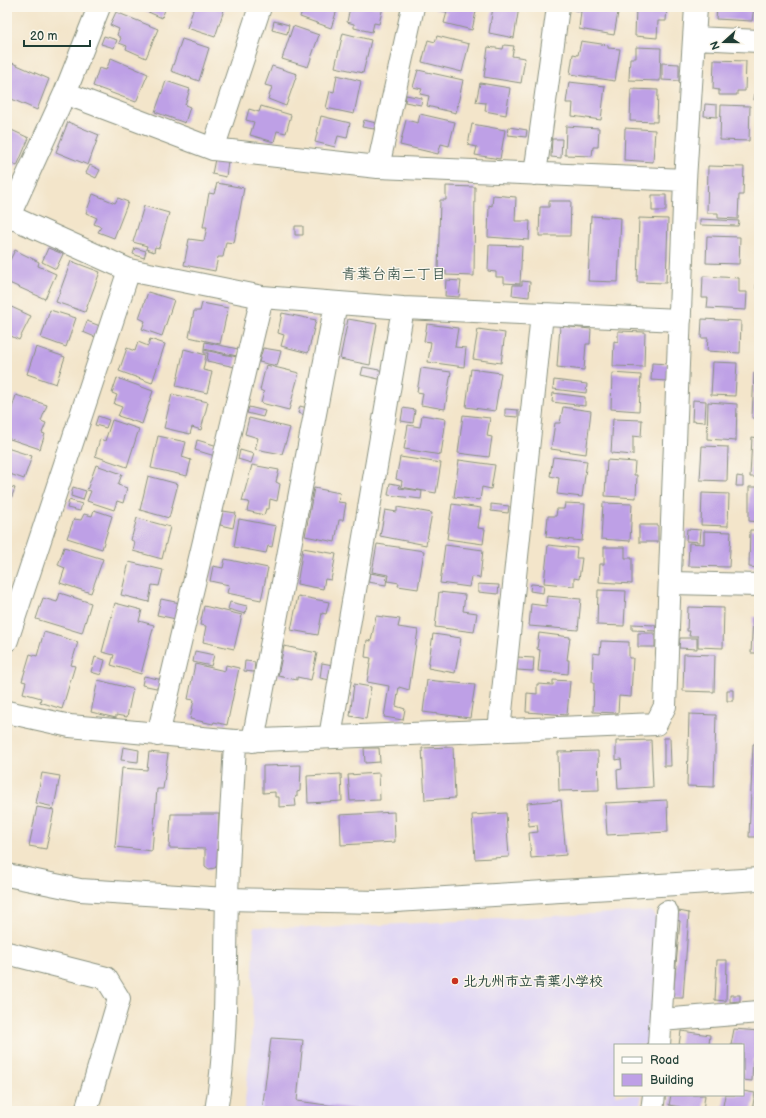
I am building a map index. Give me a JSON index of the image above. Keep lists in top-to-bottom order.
{
  "districts": ["青葉台南二丁目"],
  "places": ["北九州市立青葉小学校"],
  "legend": ["Road", "Building"],
  "scale_bar": "20 m",
  "north": "left"
}
